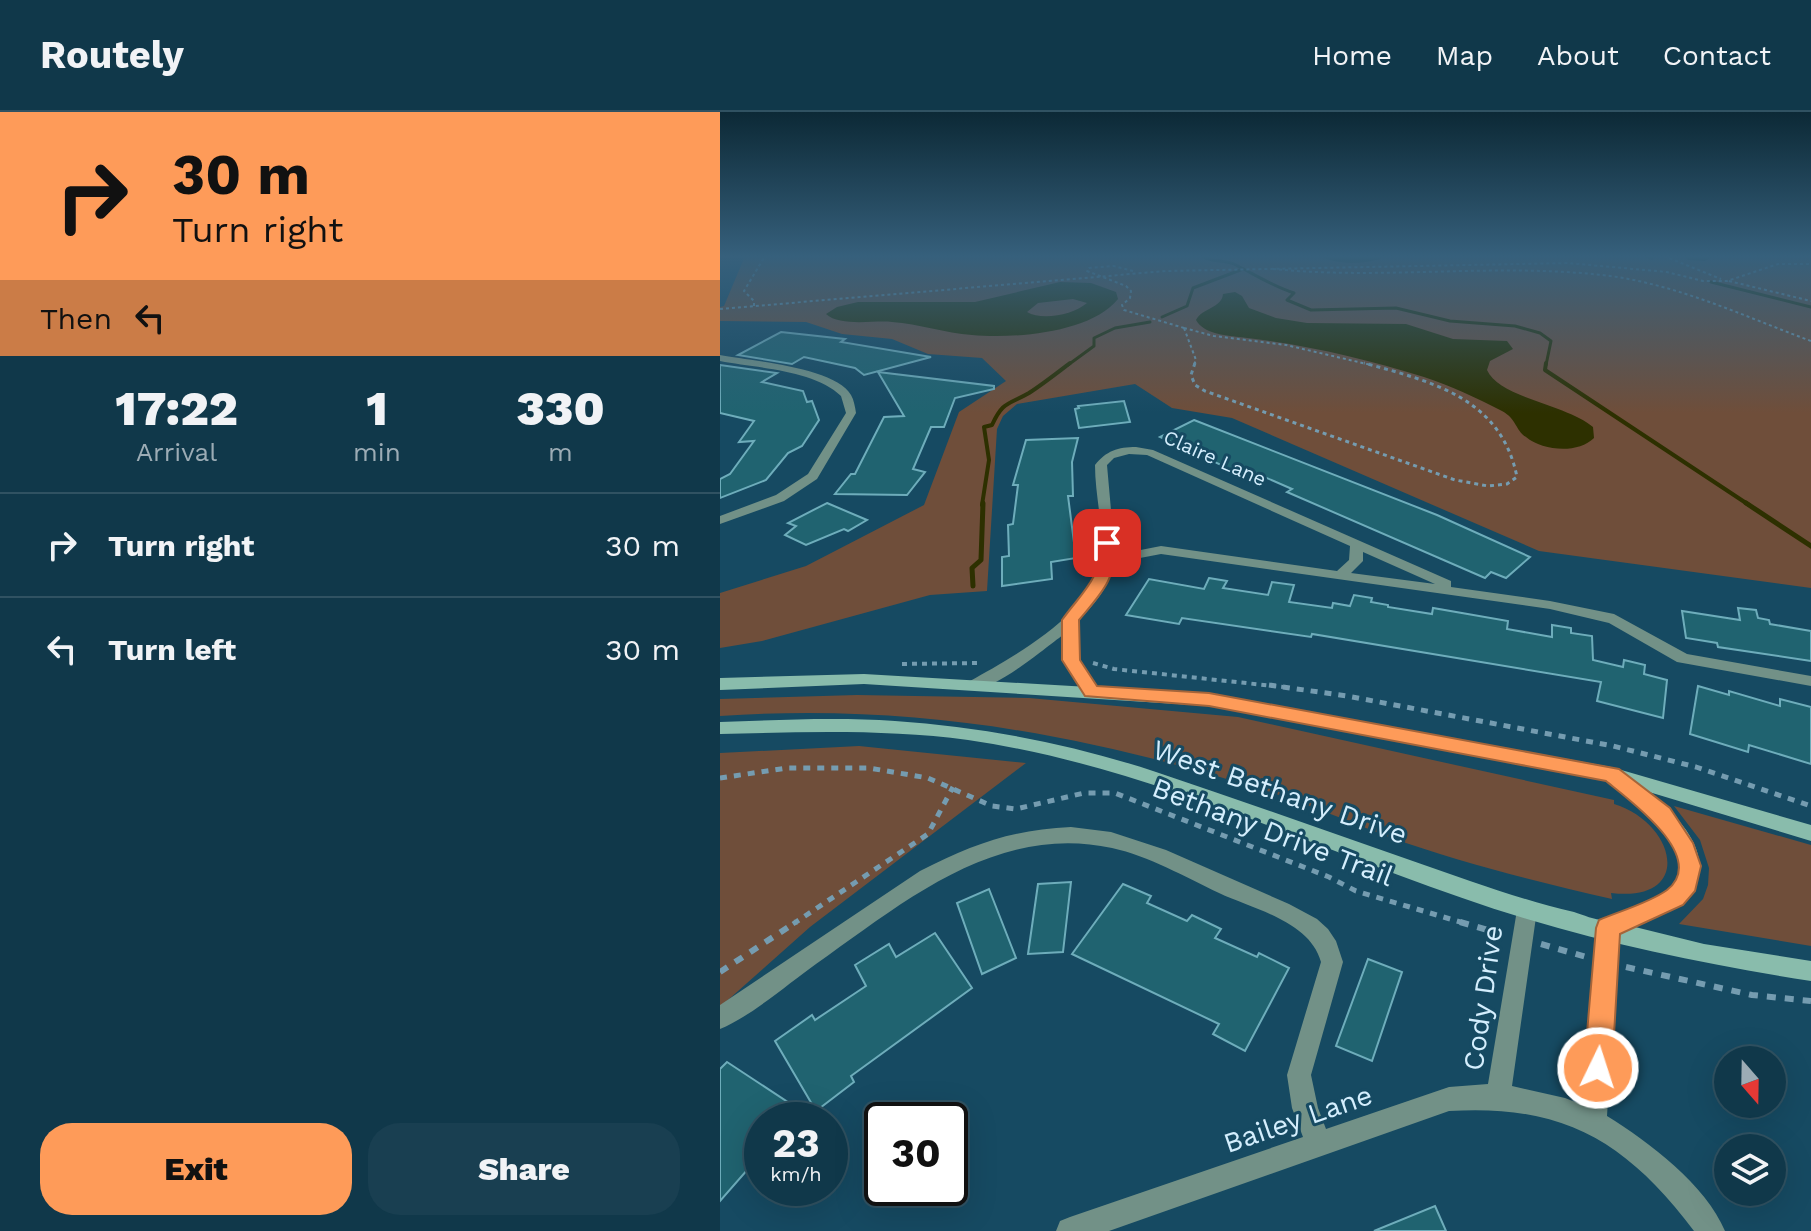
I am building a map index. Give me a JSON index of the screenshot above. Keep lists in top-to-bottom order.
{
  "streets": {
    "main road": ["West Bethany Drive"],
    "street": ["Claire Lane", "Cody Drive", "Bailey Lane"],
    "path": ["Bethany Drive Trail"]
  },
  "crossings": [
    ["West Bethany Drive", "Cody Drive"],
    ["Bethany Drive Trail", "Cody Drive"],
    ["Cody Drive", "Bailey Lane"]
  ],
  "north": "bottom",
  "page": {
    "header": "Routely",
    "nav": [
      "Home",
      "Map",
      "About",
      "Contact"
    ],
    "turn": ["30 m", "Turn right"],
    "then": "Then",
    "eta": [
      "17:22",
      "Arrival",
      "1",
      "min",
      "330",
      "m"
    ],
    "list": [
      {
        "name": "Turn right",
        "value": "30 m"
      },
      {
        "name": "Turn left",
        "value": "30 m"
      }
    ],
    "speed": "23 km/h",
    "limit": "30",
    "buttons": ["Exit", "Share"]
  }
}
